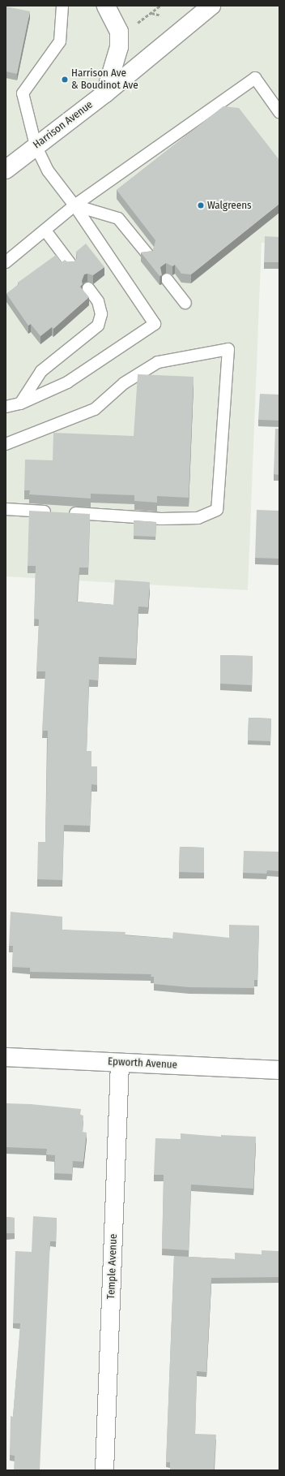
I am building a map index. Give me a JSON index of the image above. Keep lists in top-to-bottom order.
{
  "streets": {
    "street": ["Harrison Avenue", "Epworth Avenue", "Temple Avenue"]
  },
  "crossings": [
    ["Epworth Avenue", "Temple Avenue"]
  ],
  "places": ["Harrison Ave & Boudinot Ave", "Walgreens"]
}
